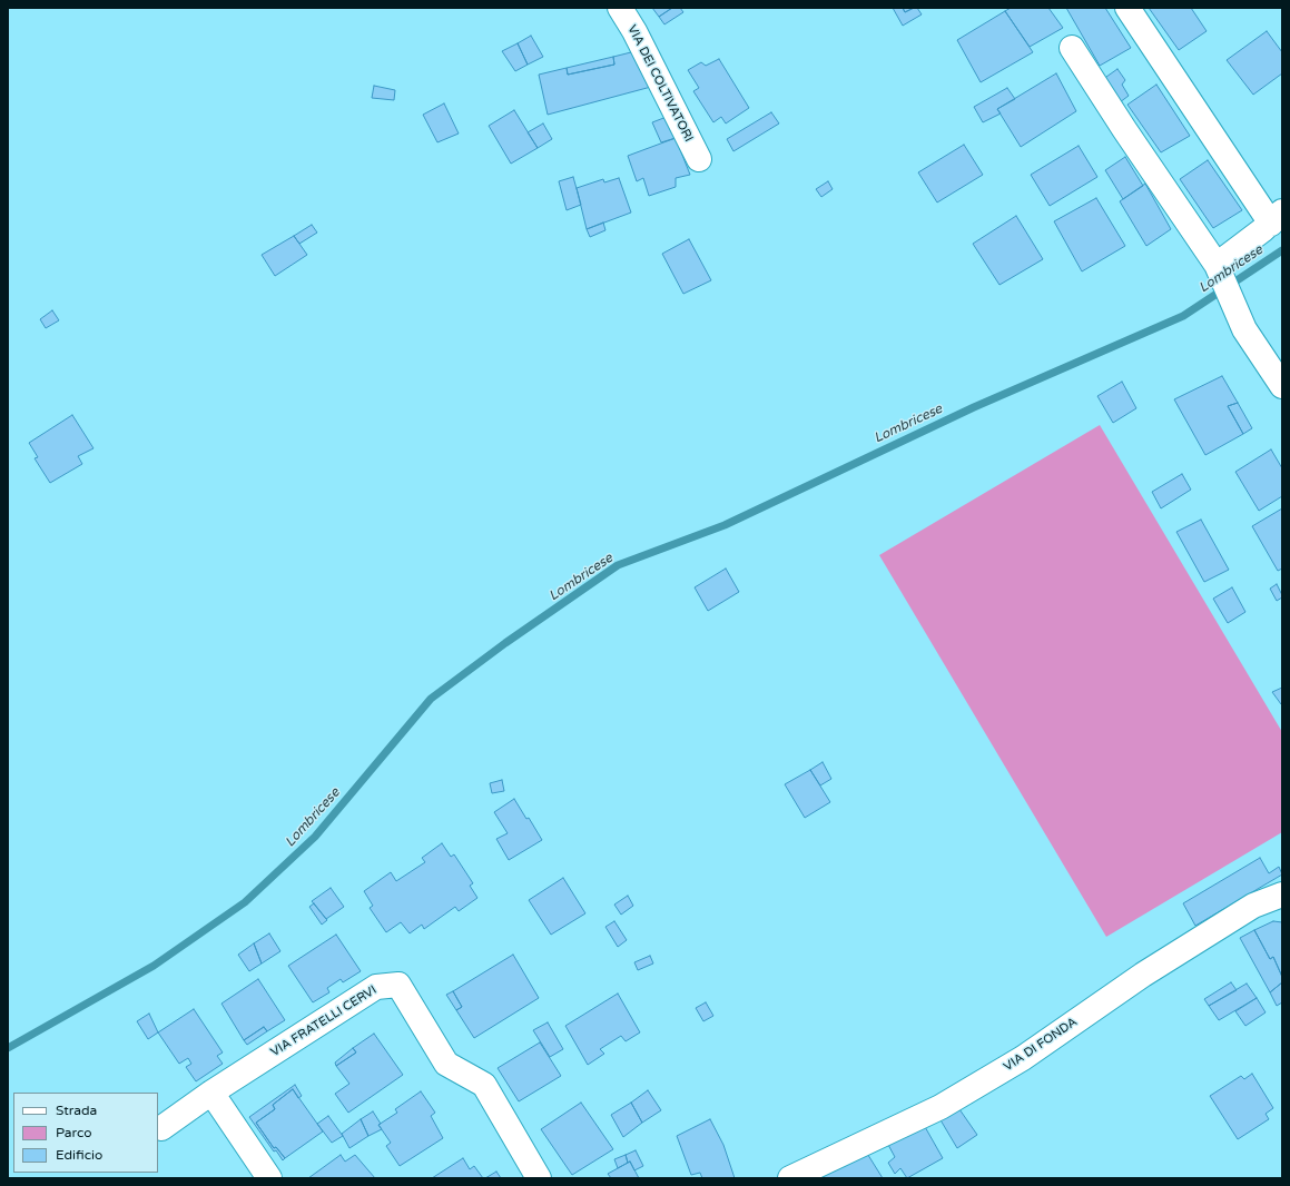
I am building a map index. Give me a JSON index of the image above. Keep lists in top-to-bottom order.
{
  "streets": {
    "street": ["VIA DEI COLTIVATORI", "VIA FRATELLI CERVI", "VIA DI FONDA"]
  },
  "water": ["Lombricese"],
  "legend": ["Strada", "Parco", "Edificio"]
}
